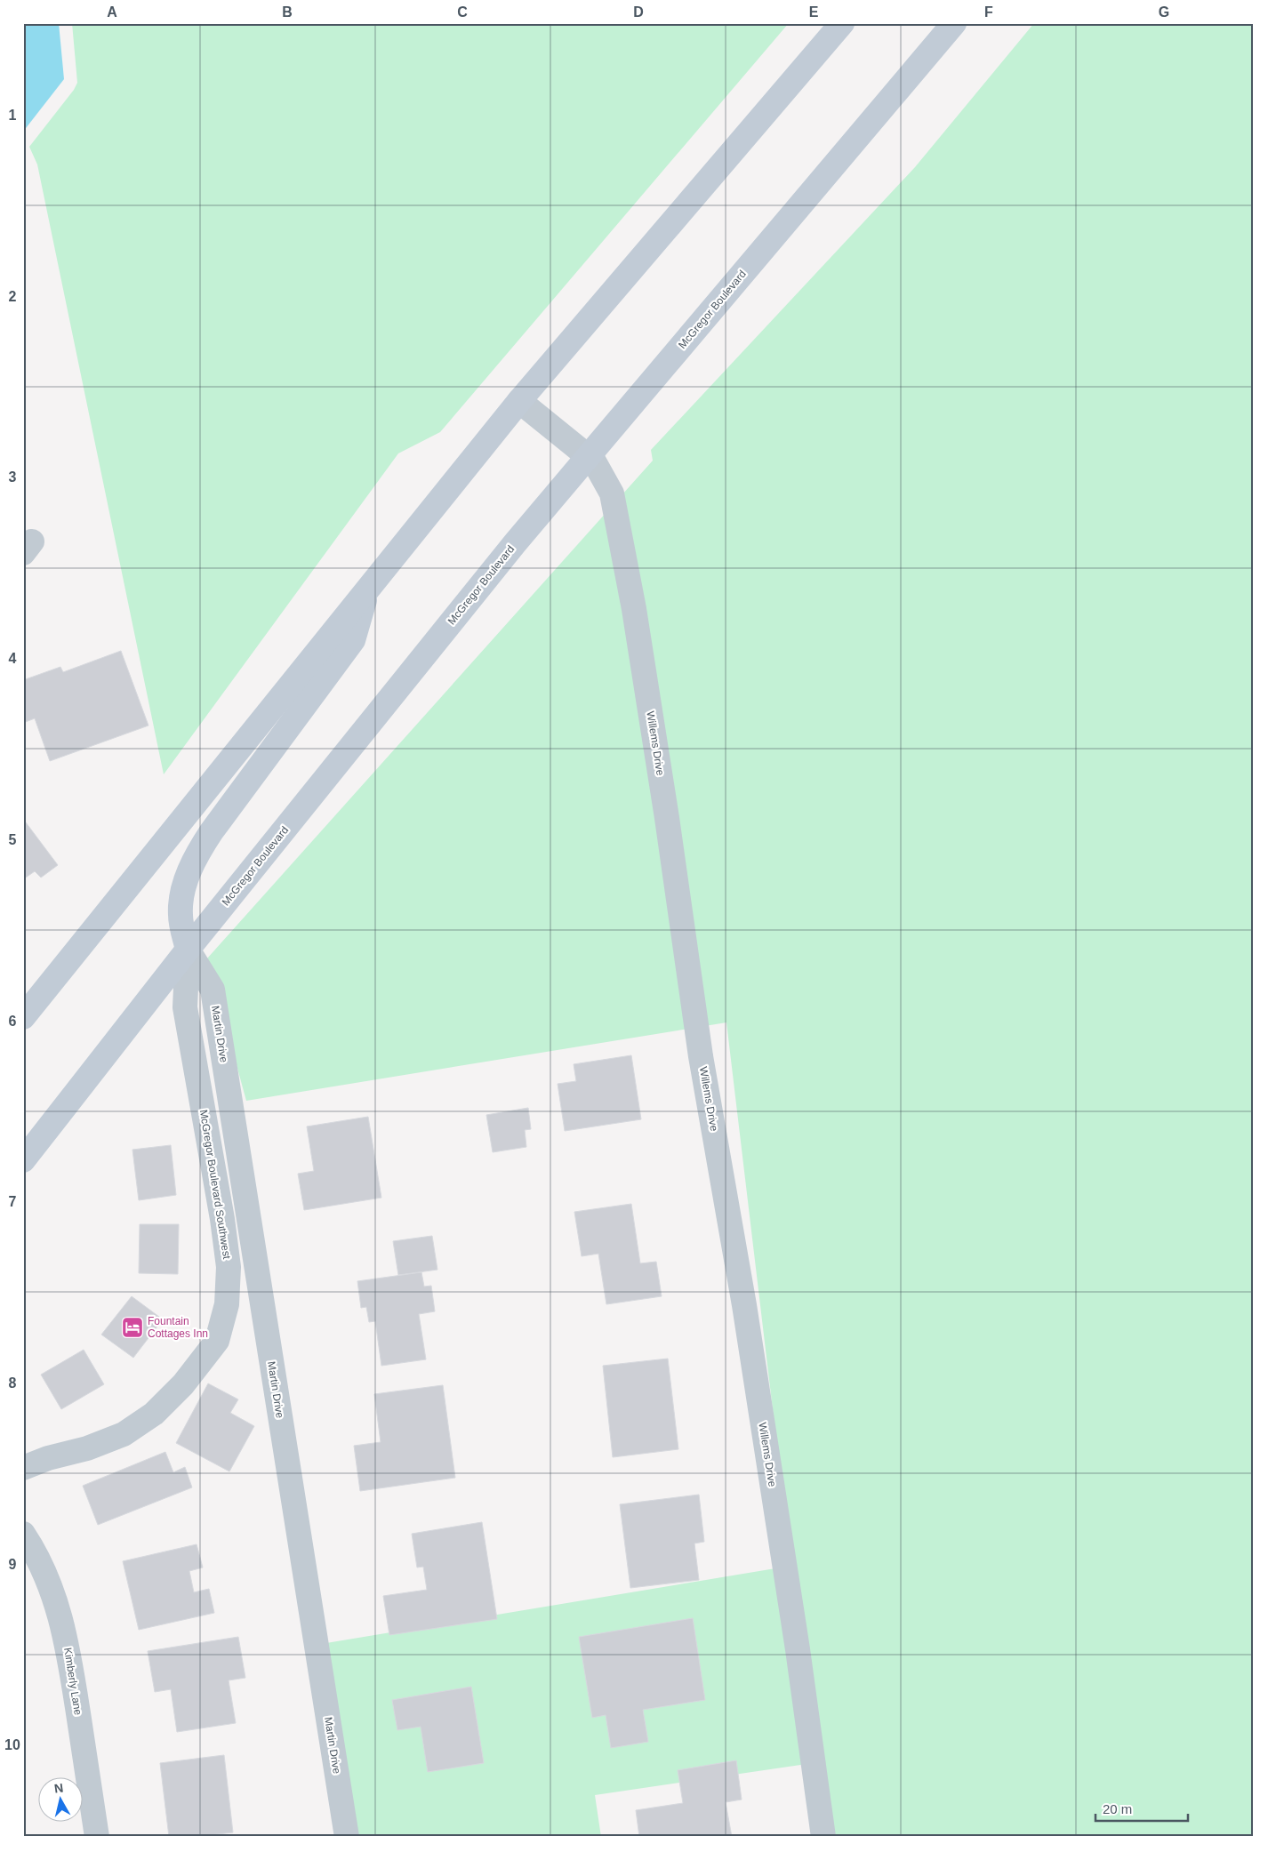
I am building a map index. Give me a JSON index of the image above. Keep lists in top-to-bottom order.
{
  "streets": {
    "main road": ["McGregor Boulevard"],
    "street": [
      "Willems Drive",
      "Martin Drive",
      "McGregor Boulevard Southwest",
      "Kimberly Lane"
    ]
  },
  "crossings": [
    ["McGregor Boulevard", "Willems Drive"],
    ["McGregor Boulevard", "Martin Drive"],
    ["McGregor Boulevard", "McGregor Boulevard Southwest"],
    ["Martin Drive", "McGregor Boulevard Southwest"]
  ],
  "places": {
    "hotel": ["Fountain Cottages Inn"]
  },
  "scale_bar": "20 m",
  "north": "top",
  "grid": {
    "columns": [
      "A",
      "B",
      "C",
      "D",
      "E",
      "F",
      "G"
    ],
    "rows": [
      "1",
      "2",
      "3",
      "4",
      "5",
      "6",
      "7",
      "8",
      "9",
      "10"
    ]
  }
}
